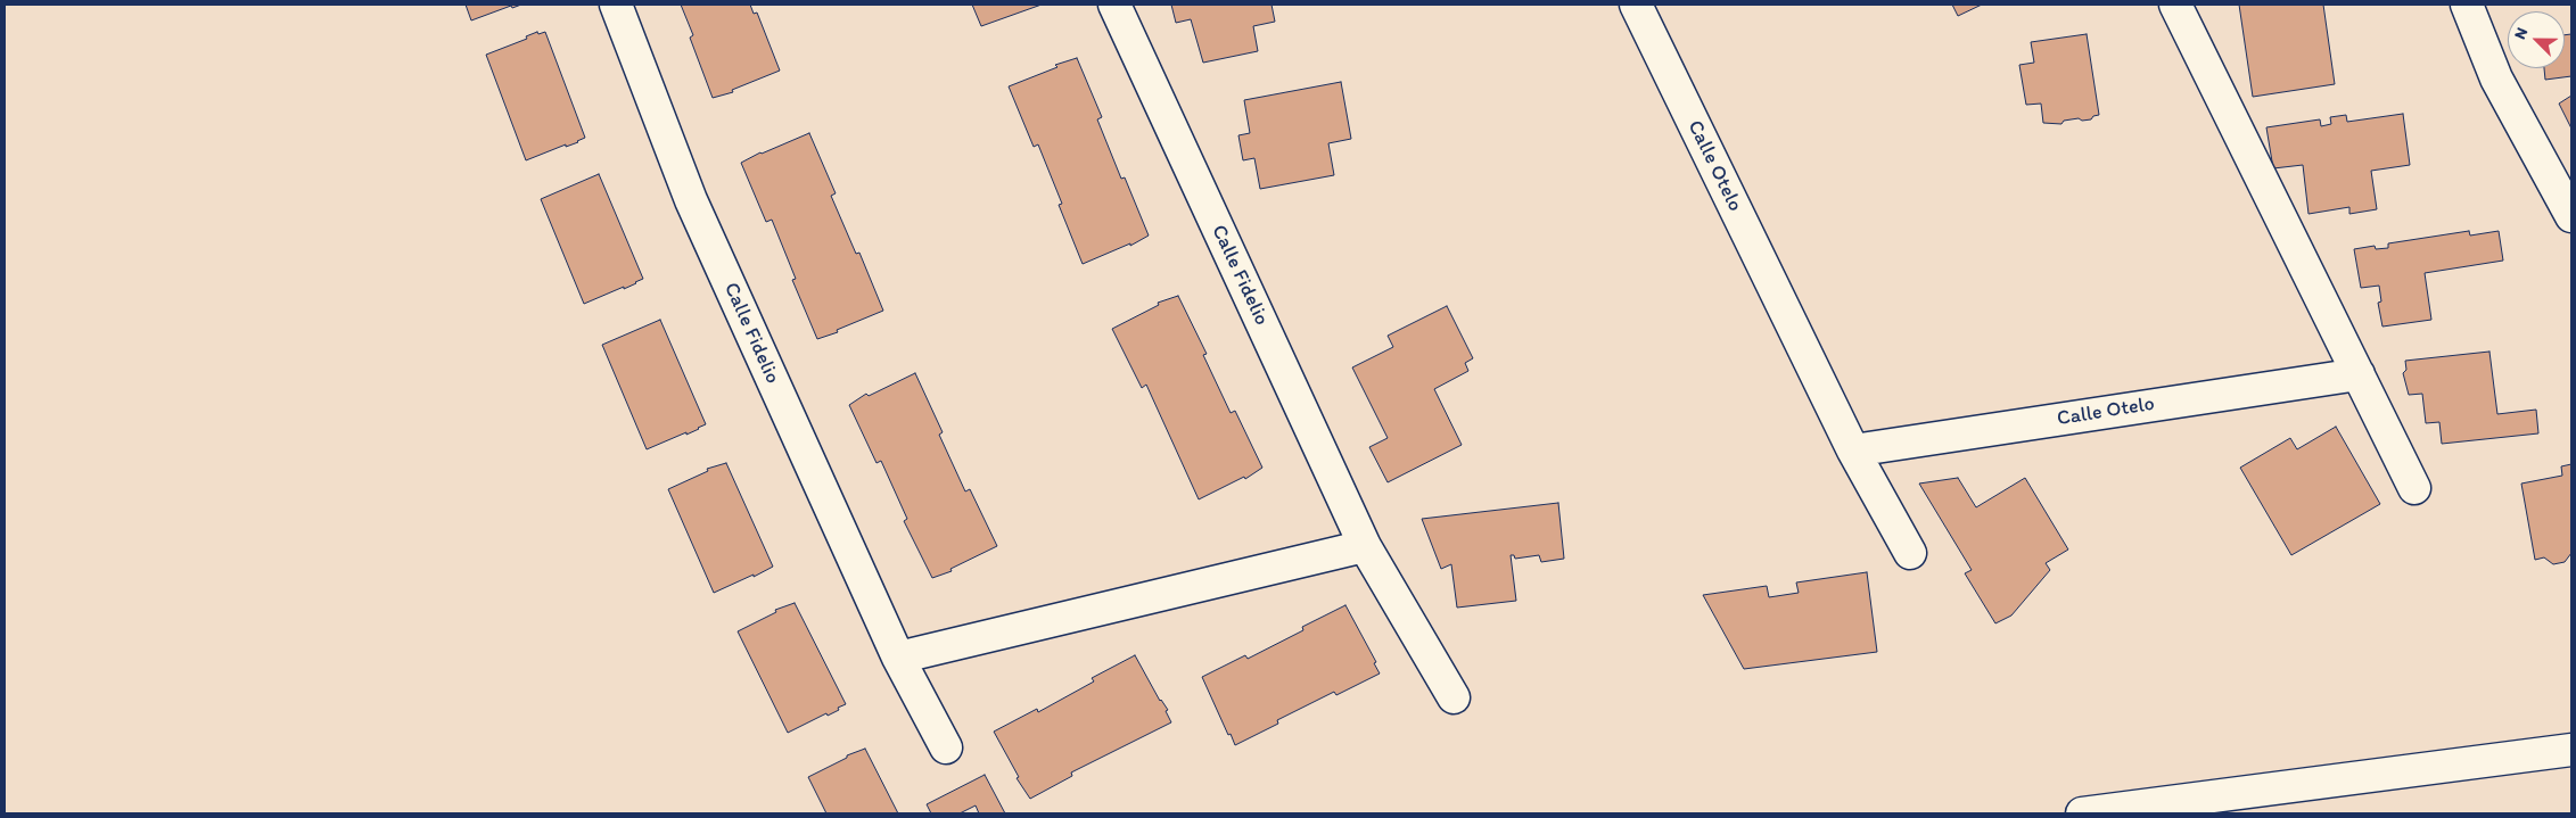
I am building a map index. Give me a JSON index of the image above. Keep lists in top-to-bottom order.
{
  "streets": {
    "street": ["Calle Otelo", "Calle Fidelio"]
  },
  "north": "top left"
}
